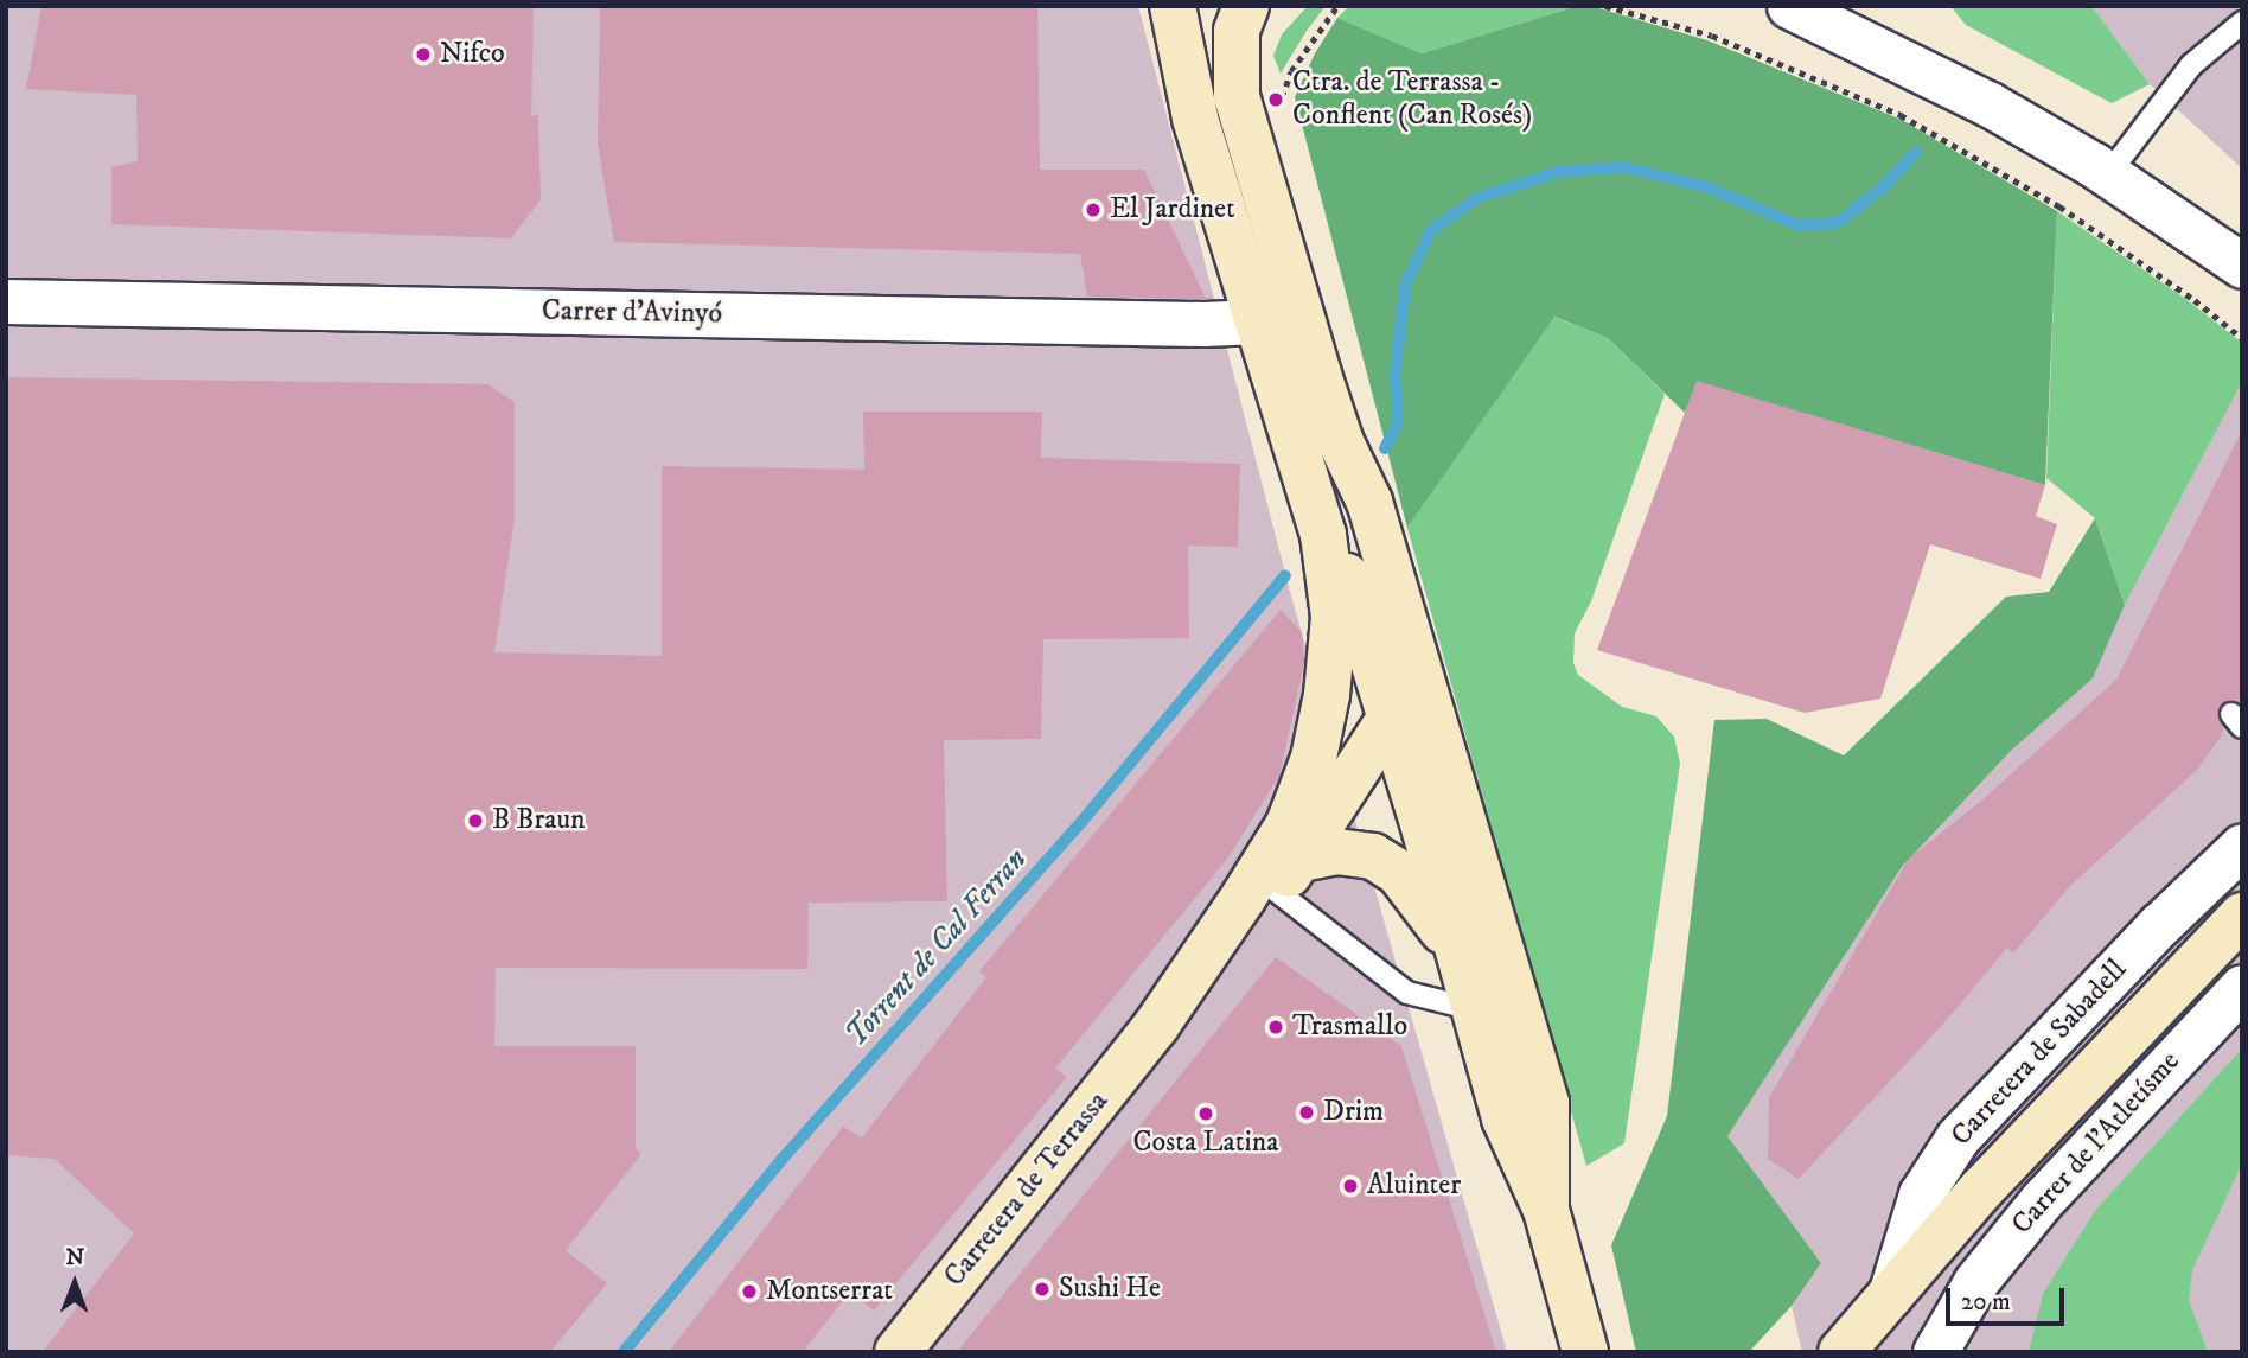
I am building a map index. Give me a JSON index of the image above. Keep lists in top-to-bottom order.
{
  "streets": {
    "main road": ["Carretera de Terrassa"],
    "street": ["Carrer d'Avinyó", "Carretera de Sabadell", "Carrer de l'Atletísme"]
  },
  "water": ["Torrent de Cal Ferran"],
  "places": [
    "Nifco",
    "Ctra. de Terrassa - Conflent (Can Rosés)",
    "El Jardinet",
    "B Braun",
    "Trasmallo",
    "Drim",
    "Costa Latina",
    "Aluinter",
    "Sushi He",
    "Montserrat"
  ],
  "scale_bar": "20 m",
  "north": "top"
}
